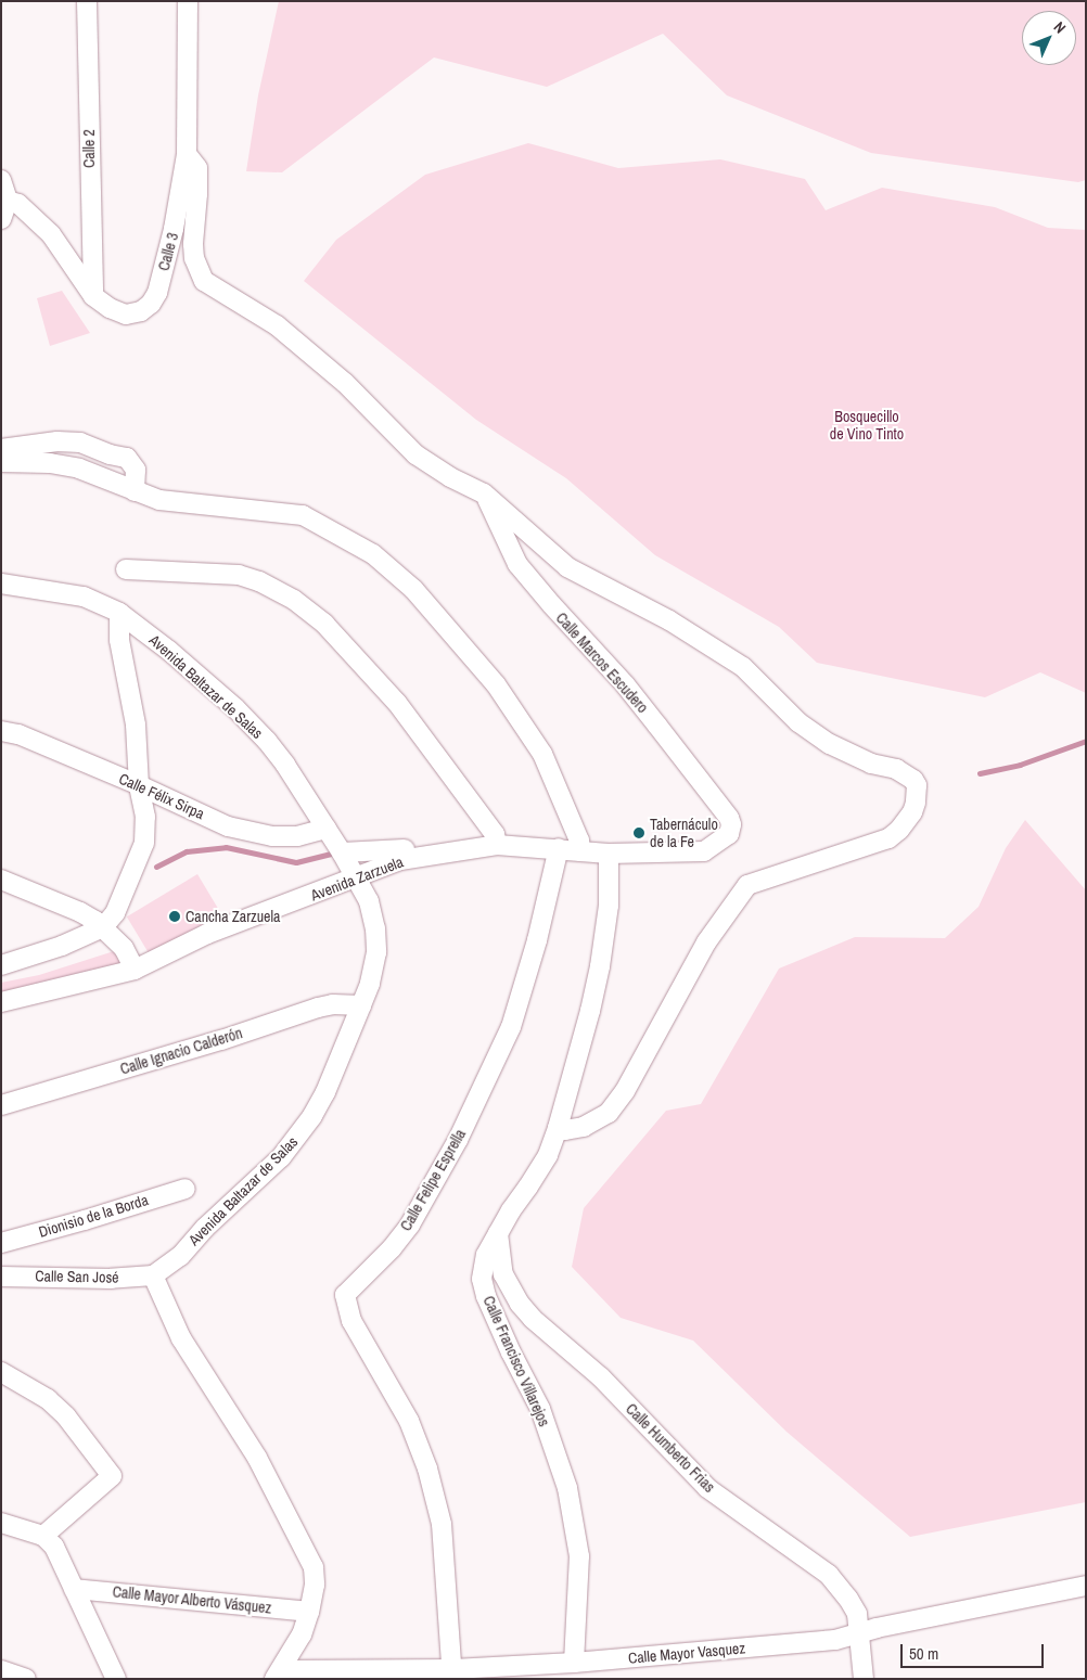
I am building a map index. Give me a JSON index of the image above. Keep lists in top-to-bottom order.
{
  "streets": {
    "street": [
      "Calle 2",
      "Calle 3",
      "Calle Marcos Escudero",
      "Avenida Baltazar de Salas",
      "Calle Félix Sirpa",
      "Avenida Zarzuela",
      "Calle Ignacio Calderón",
      "Calle Felipe Esprella",
      "Dionisio de la Borda",
      "Calle San José",
      "Calle Francisco Villarejos",
      "Calle Humberto Frias",
      "Calle Mayor Alberto Vásquez",
      "Calle Mayor Vasquez"
    ]
  },
  "crossings": [
    ["Calle 2", "Calle 3"],
    ["Calle Marcos Escudero", "Avenida Zarzuela"],
    ["Avenida Baltazar de Salas", "Calle Félix Sirpa"],
    ["Avenida Baltazar de Salas", "Avenida Zarzuela"],
    ["Avenida Baltazar de Salas", "Calle Ignacio Calderón"],
    ["Avenida Baltazar de Salas", "Calle San José"],
    ["Avenida Zarzuela", "Calle Felipe Esprella"],
    ["Avenida Zarzuela", "Calle Francisco Villarejos"],
    ["Calle Felipe Esprella", "Calle Mayor Vasquez"],
    ["Calle Francisco Villarejos", "Calle Humberto Frias"],
    ["Calle Francisco Villarejos", "Calle Mayor Vasquez"],
    ["Calle Humberto Frias", "Calle Mayor Vasquez"]
  ],
  "parks": ["Bosquecillo de Vino Tinto"],
  "places": ["Tabernáculo de la Fe", "Cancha Zarzuela"],
  "scale_bar": "50 m",
  "north": "top right"
}
